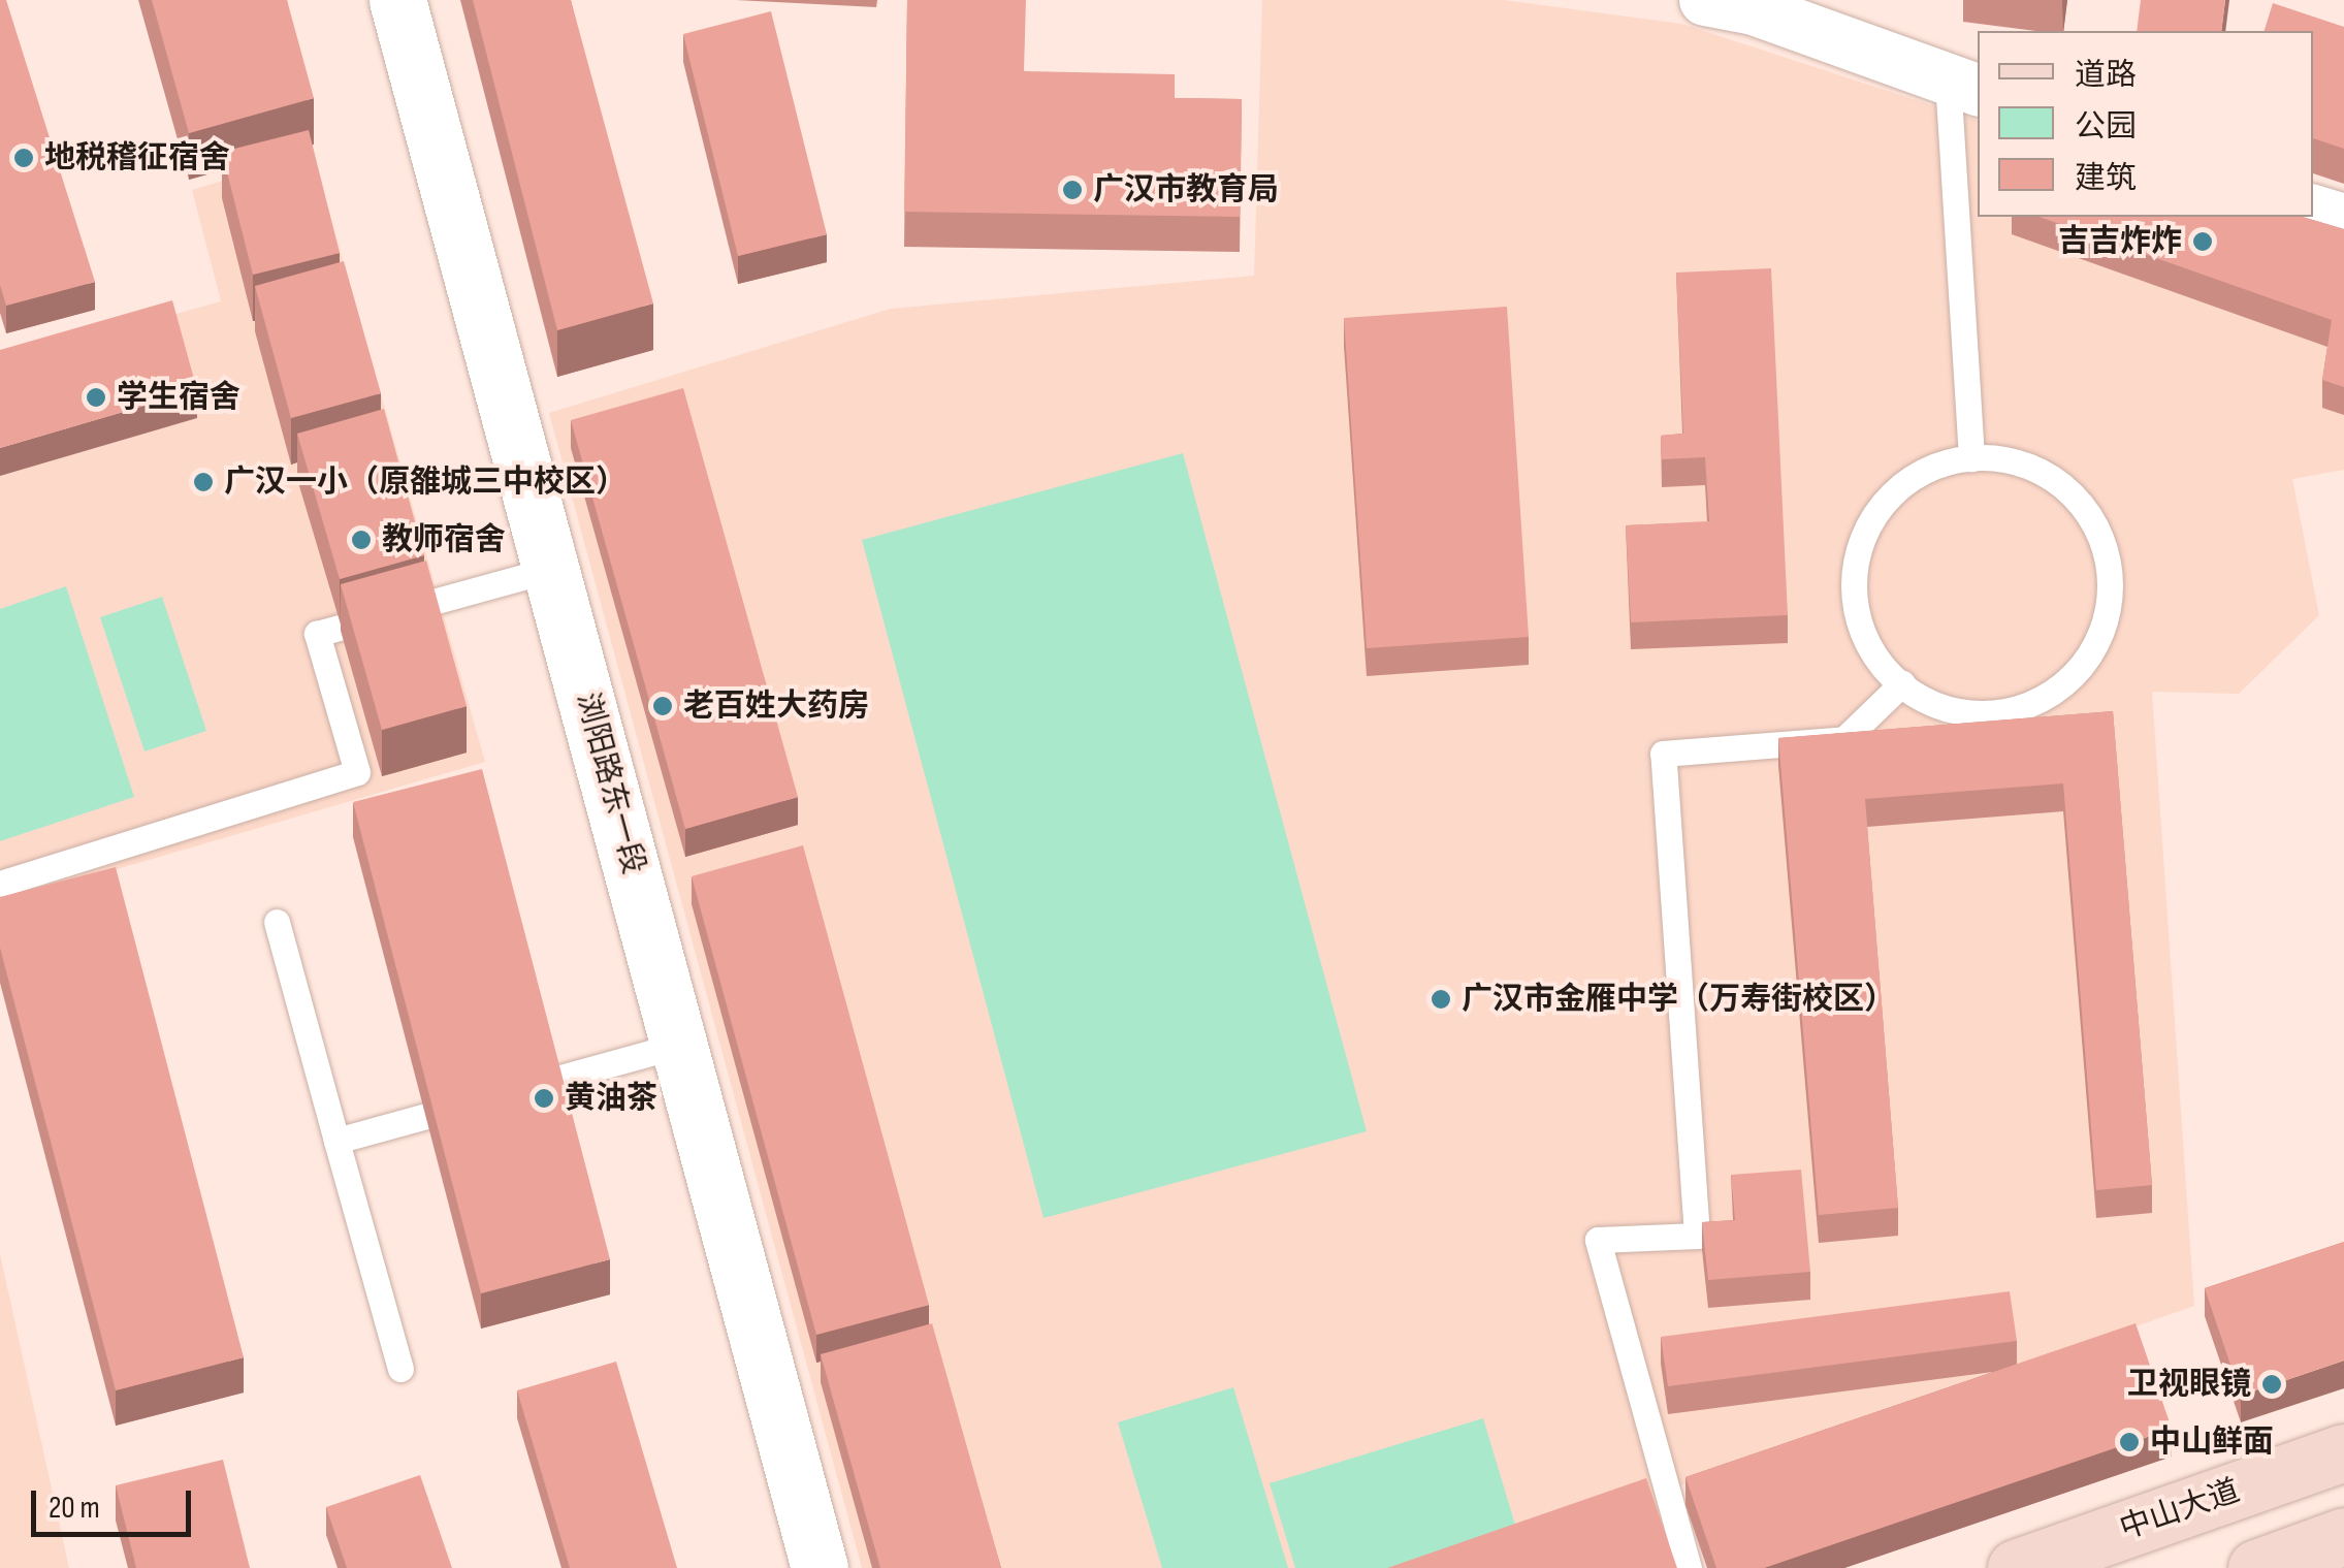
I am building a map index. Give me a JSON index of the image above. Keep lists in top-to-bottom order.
{
  "streets": {
    "main road": ["中山大道"],
    "street": ["浏阳路东一段"]
  },
  "places": [
    "地税稽征宿舍",
    "广汉市教育局",
    "吉吉炸炸",
    "学生宿舍",
    "广汉一小（原雒城三中校区）",
    "教师宿舍",
    "老百姓大药房",
    "广汉市金雁中学（万寿街校区）",
    "黄油茶",
    "卫视眼镜",
    "中山鲜面"
  ],
  "legend": ["道路", "公园", "建筑"],
  "scale_bar": "20 m"
}
